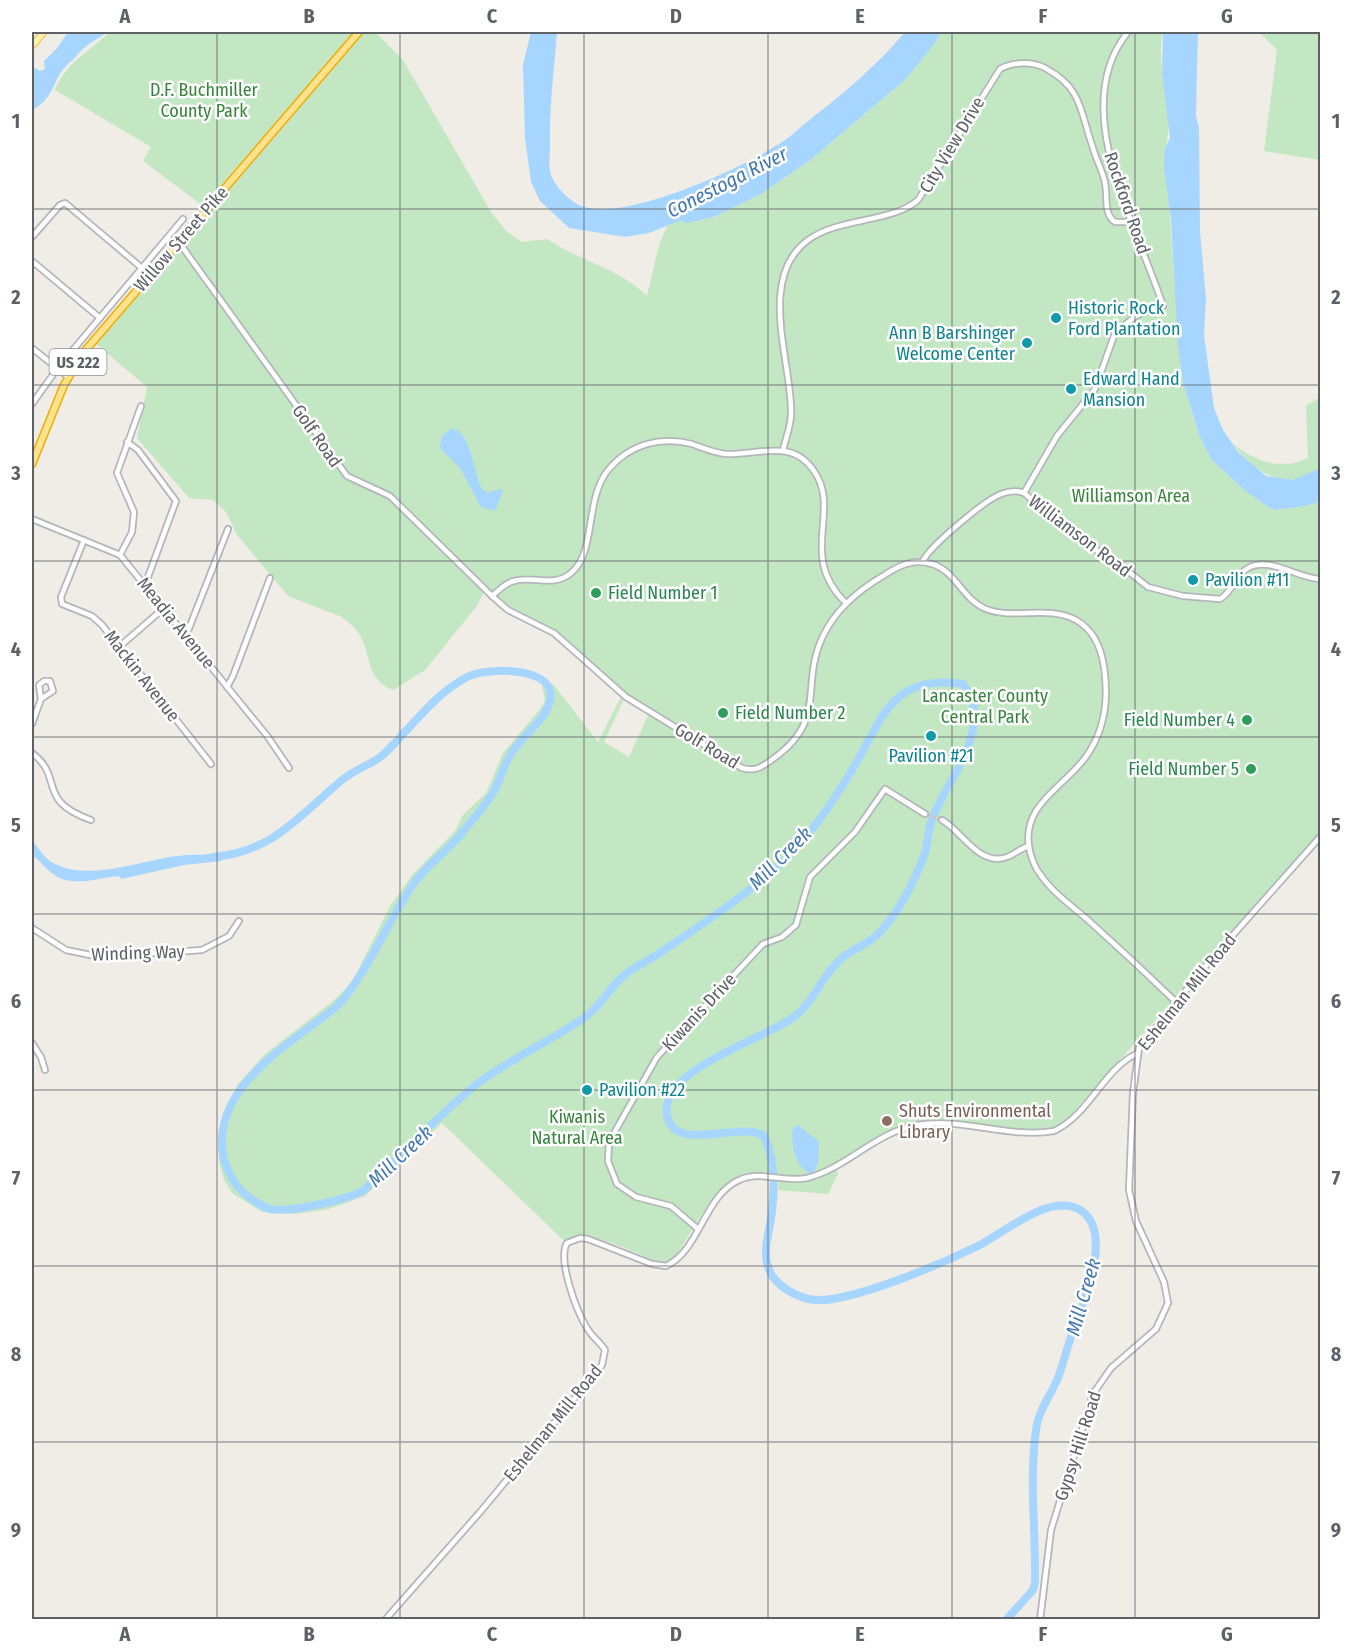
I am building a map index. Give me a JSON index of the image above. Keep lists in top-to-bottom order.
{
  "streets": {
    "highway": ["Willow Street Pike", "US 222"],
    "street": [
      "City View Drive",
      "Rockford Road",
      "Golf Road",
      "Williamson Road",
      "Meadia Avenue",
      "Mackin Avenue",
      "Winding Way",
      "Eshelman Mill Road",
      "Kiwanis Drive",
      "Gypsy Hill Road"
    ]
  },
  "crossings": [
    ["City View Drive", "Rockford Road"],
    ["Rockford Road", "Williamson Road"],
    ["Willow Street Pike", "Golf Road"],
    ["Meadia Avenue", "Mackin Avenue"],
    ["Eshelman Mill Road", "Kiwanis Drive"],
    ["Eshelman Mill Road", "Gypsy Hill Road"]
  ],
  "water": ["Conestoga River", "Mill Creek"],
  "parks": [
    "D.F. Buchmiller County Park",
    "Williamson Area",
    "Lancaster County Central Park",
    "Kiwanis Natural Area"
  ],
  "places": [
    "Historic Rock Ford Plantation",
    "Ann B Barshinger Welcome Center",
    "Edward Hand Mansion",
    "Pavilion #11",
    "Field Number 1",
    "Field Number 2",
    "Field Number 4",
    "Pavilion #21",
    "Field Number 5",
    "Pavilion #22",
    "Shuts Environmental Library"
  ],
  "grid": {
    "columns": [
      "A",
      "B",
      "C",
      "D",
      "E",
      "F",
      "G"
    ],
    "rows": [
      "1",
      "2",
      "3",
      "4",
      "5",
      "6",
      "7",
      "8",
      "9"
    ]
  }
}
